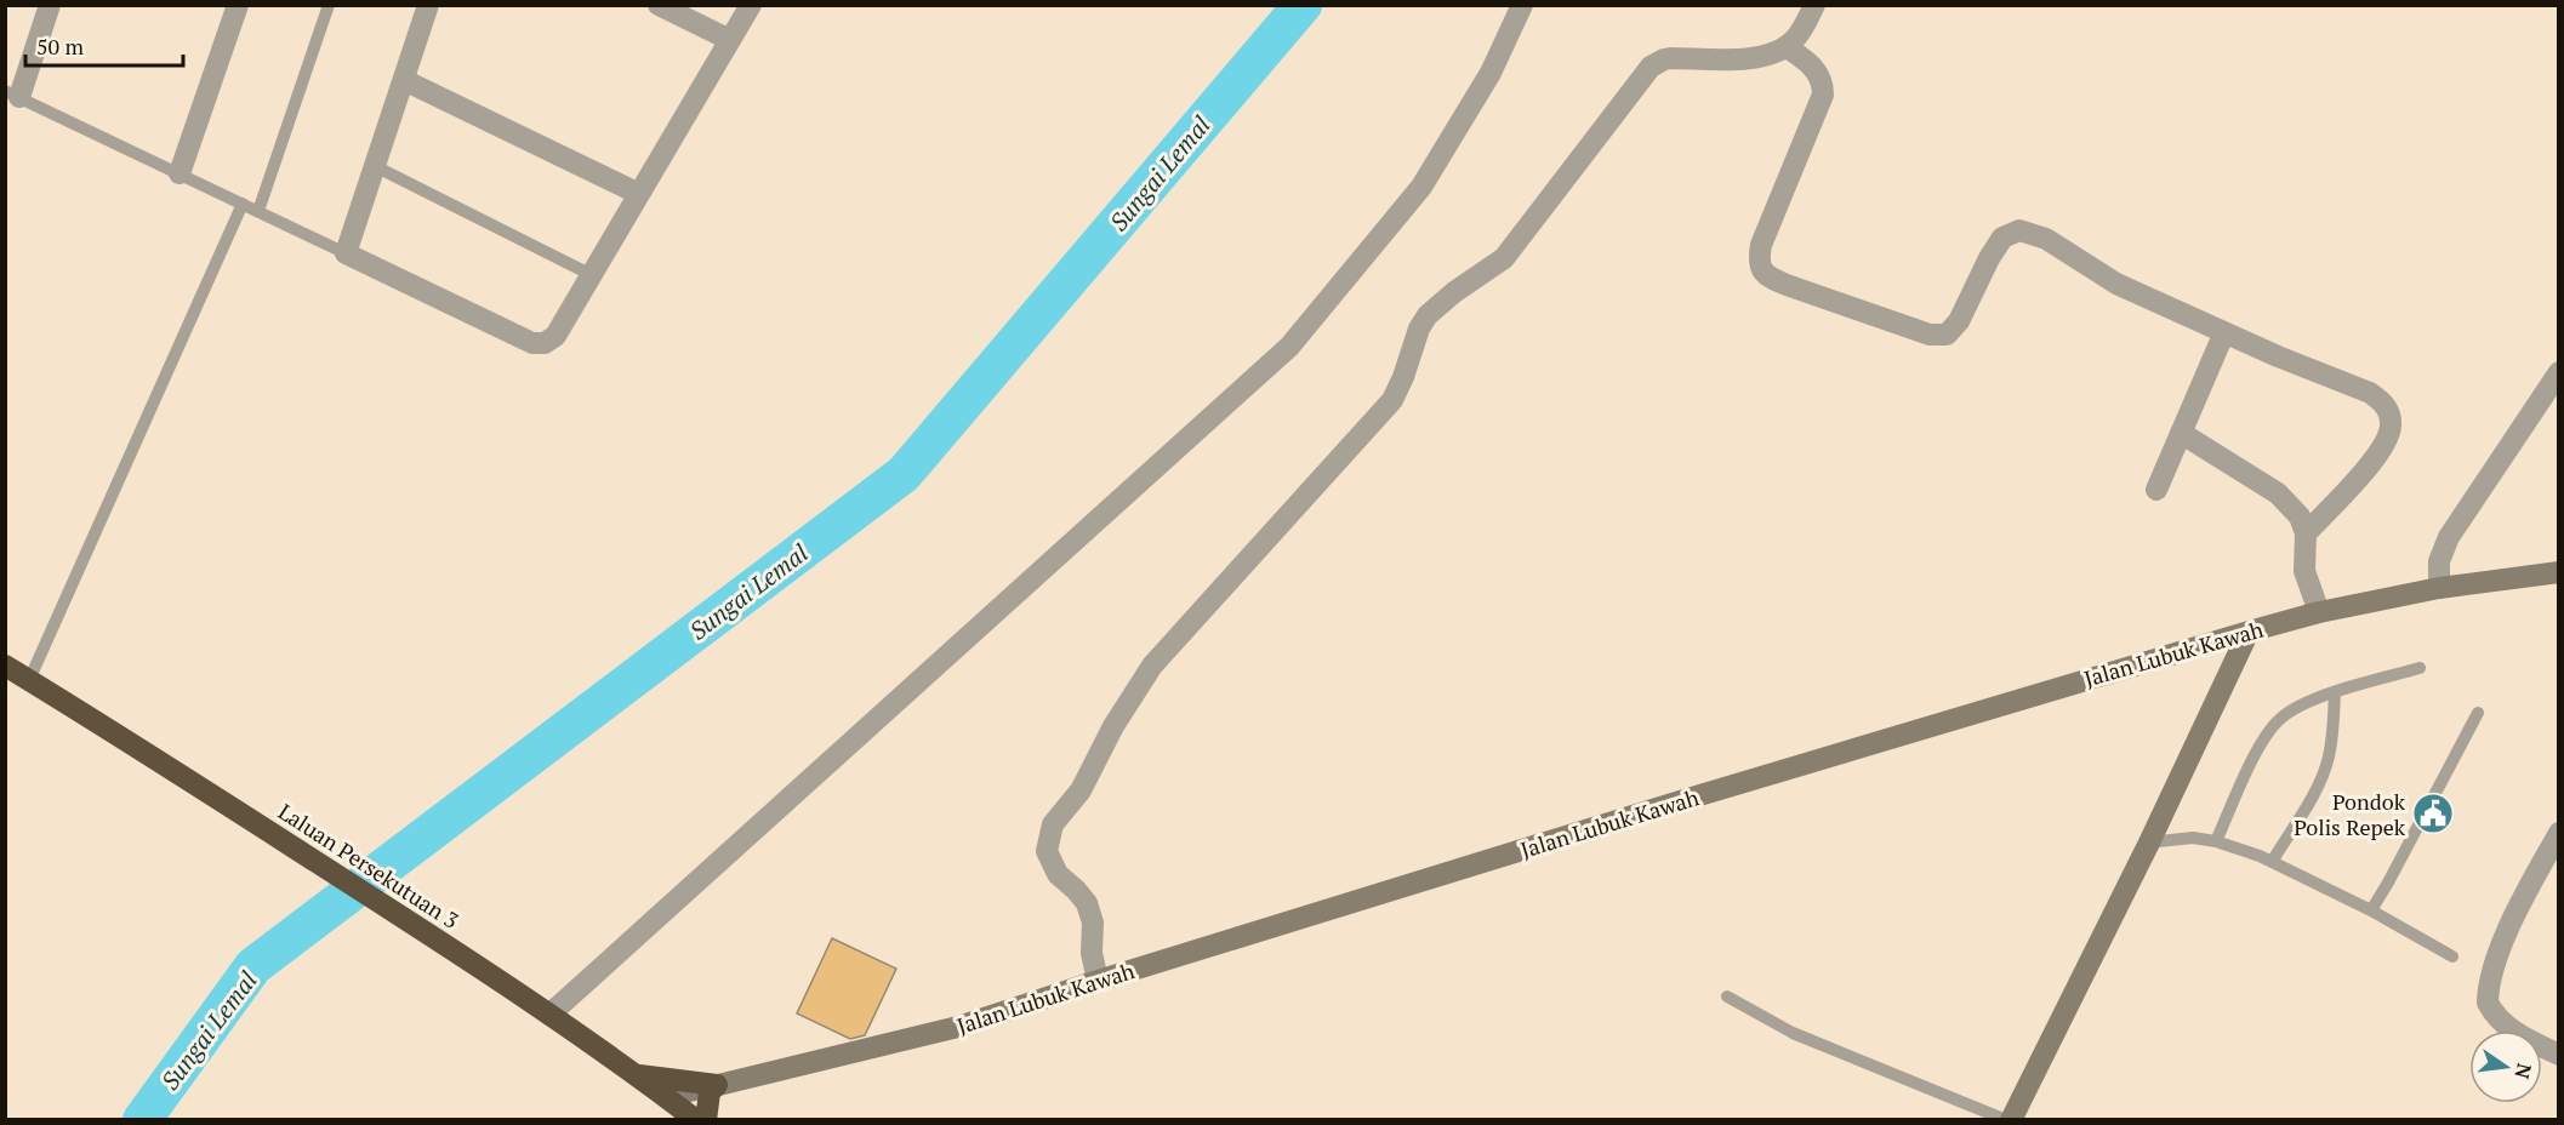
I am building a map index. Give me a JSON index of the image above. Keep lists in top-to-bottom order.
{
  "streets": {
    "highway": ["Laluan Persekutuan 3"],
    "main road": ["Jalan Lubuk Kawah"]
  },
  "crossings": [
    ["Jalan Lubuk Kawah", "Laluan Persekutuan 3"]
  ],
  "water": ["Sungai Lemal"],
  "places": {
    "public building": ["Pondok Polis Repek"]
  },
  "scale_bar": "50 m",
  "north": "right"
}
